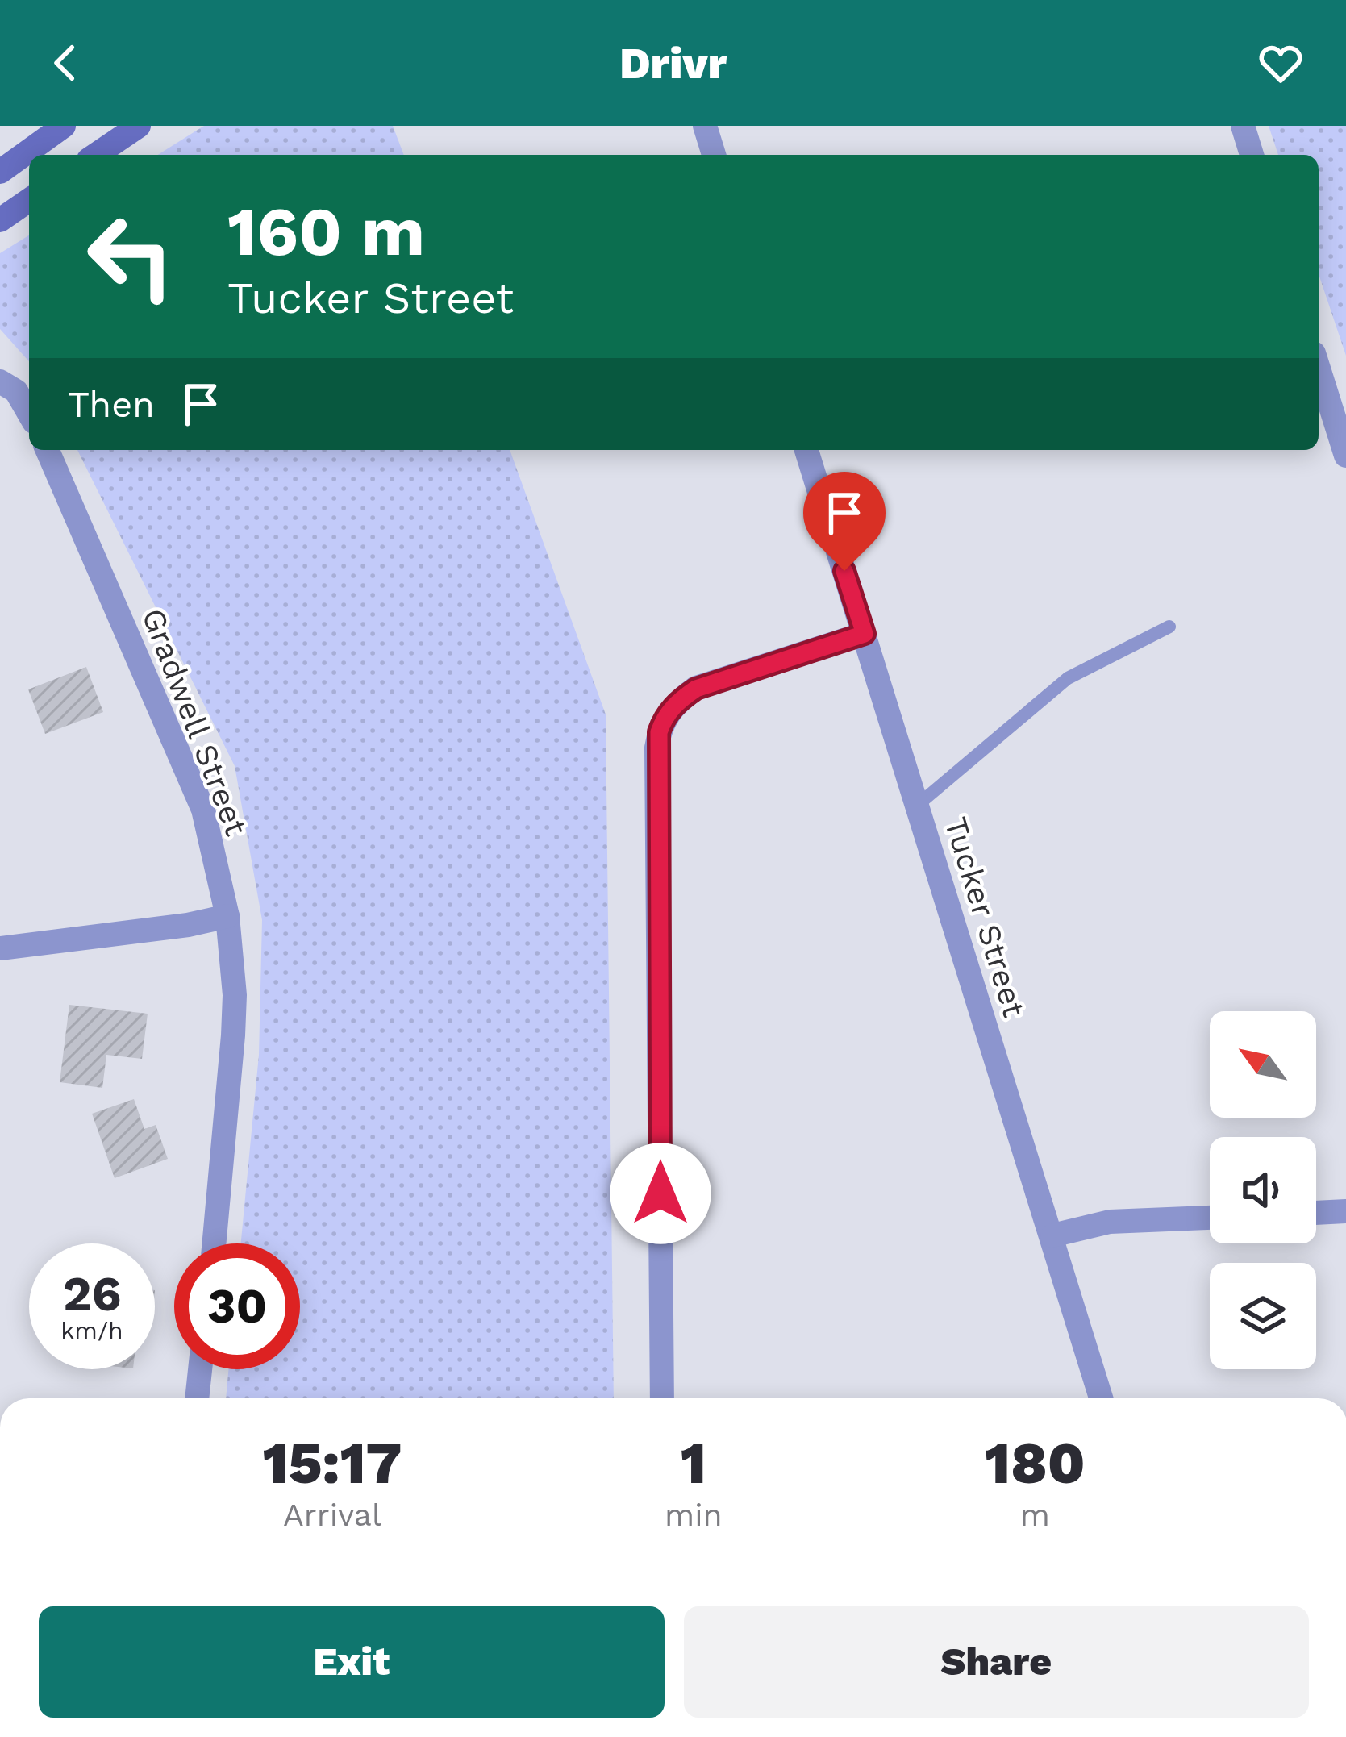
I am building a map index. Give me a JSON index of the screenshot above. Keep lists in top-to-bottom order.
{
  "streets": {
    "street": ["Gradwell Street", "Tucker Street"]
  },
  "north": "top left",
  "page": {
    "header": "Drivr",
    "turn": ["160 m", "Tucker Street"],
    "then": "Then",
    "speed": "26 km/h",
    "limit": "30",
    "eta": [
      "15:17",
      "Arrival",
      "1",
      "min",
      "180",
      "m"
    ],
    "buttons": ["Exit", "Share"]
  }
}
